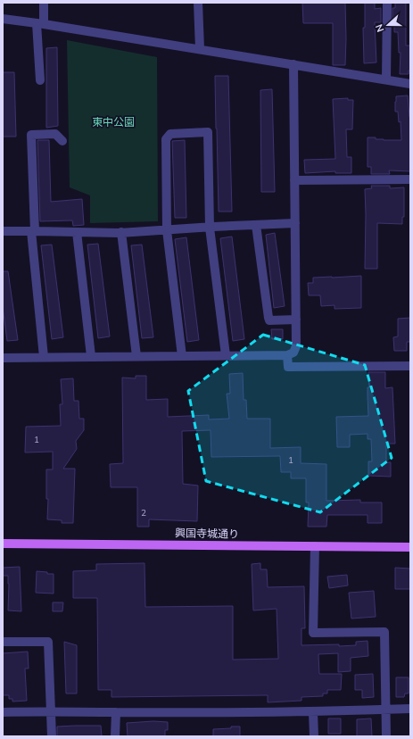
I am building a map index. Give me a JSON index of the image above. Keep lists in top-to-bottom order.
{
  "streets": {
    "main road": ["興国寺城通り"]
  },
  "parks": ["東中公園"],
  "house_numbers": ["1", "1", "2"],
  "north": "left"
}
